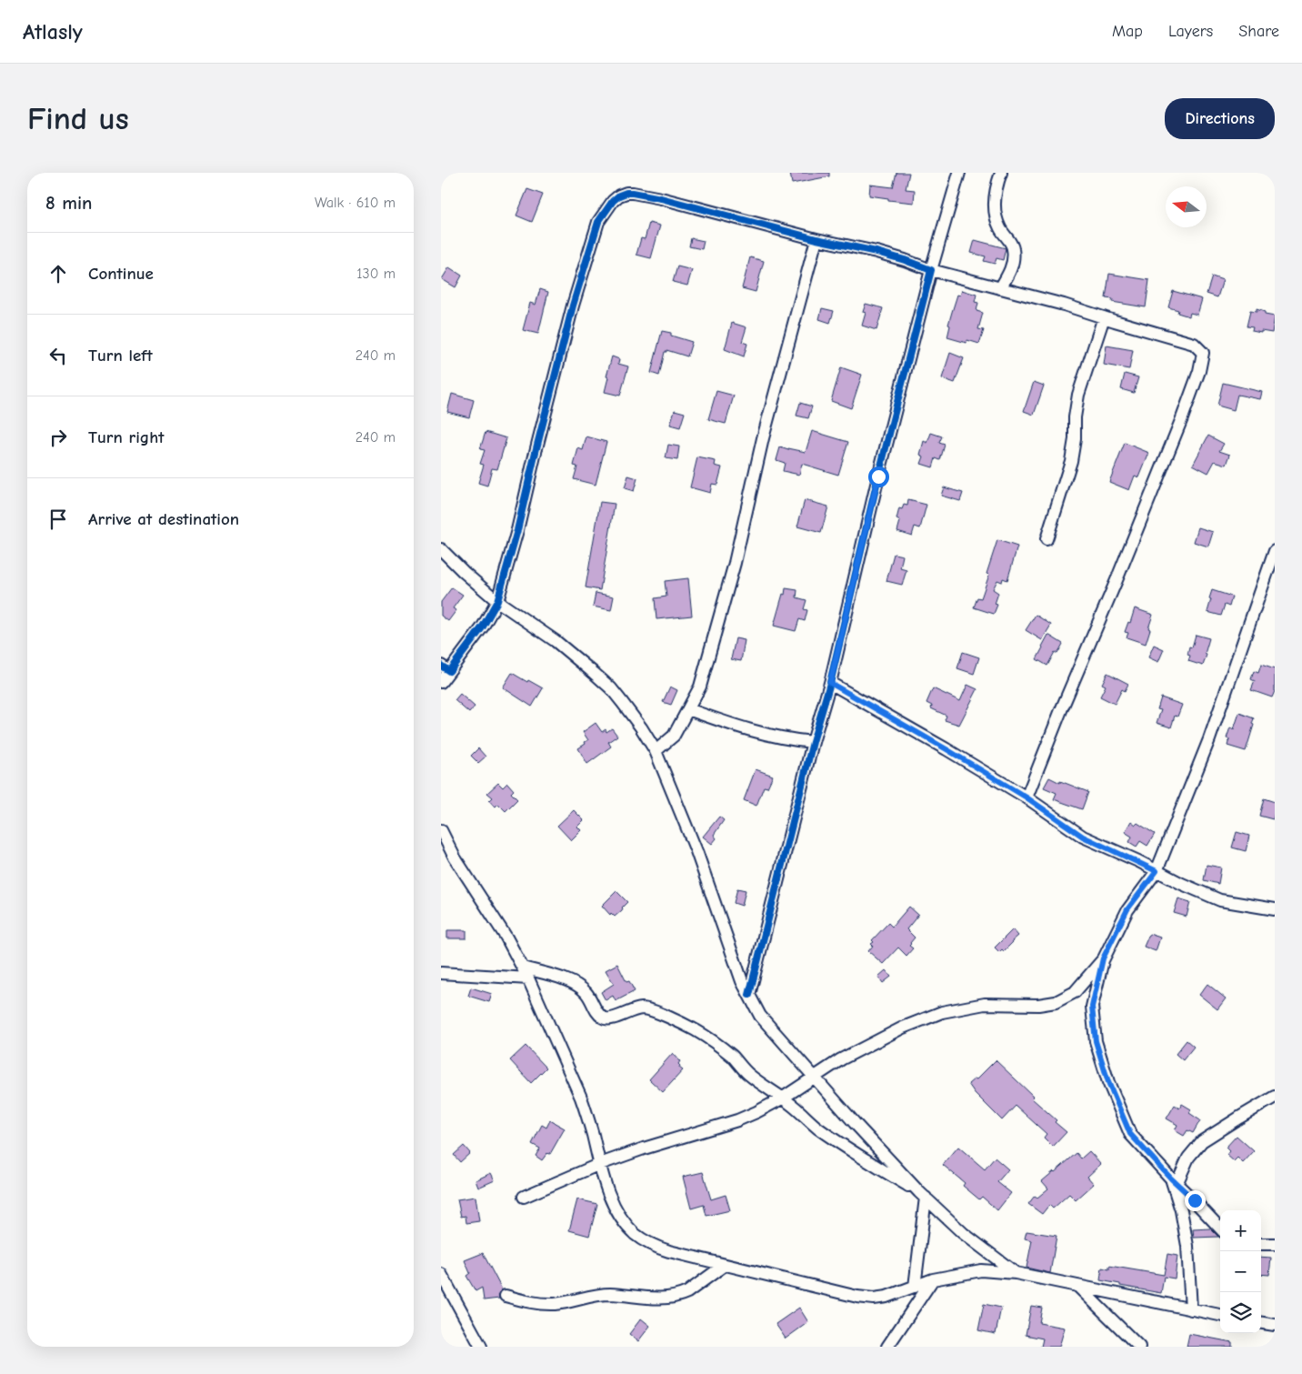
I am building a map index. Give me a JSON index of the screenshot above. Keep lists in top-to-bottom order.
{
  "north": "left",
  "page": {
    "header": "Atlasly",
    "nav": ["Map", "Layers", "Share"],
    "buttons": "Directions",
    "title": "Find us",
    "heading": ["8 min", "Walk · 610 m"],
    "list": [
      ["Continue", "130 m"],
      ["Turn left", "240 m"],
      ["Turn right", "240 m"],
      "Arrive at destination"
    ],
    "map_buttons": ["+", "−"]
  }
}
